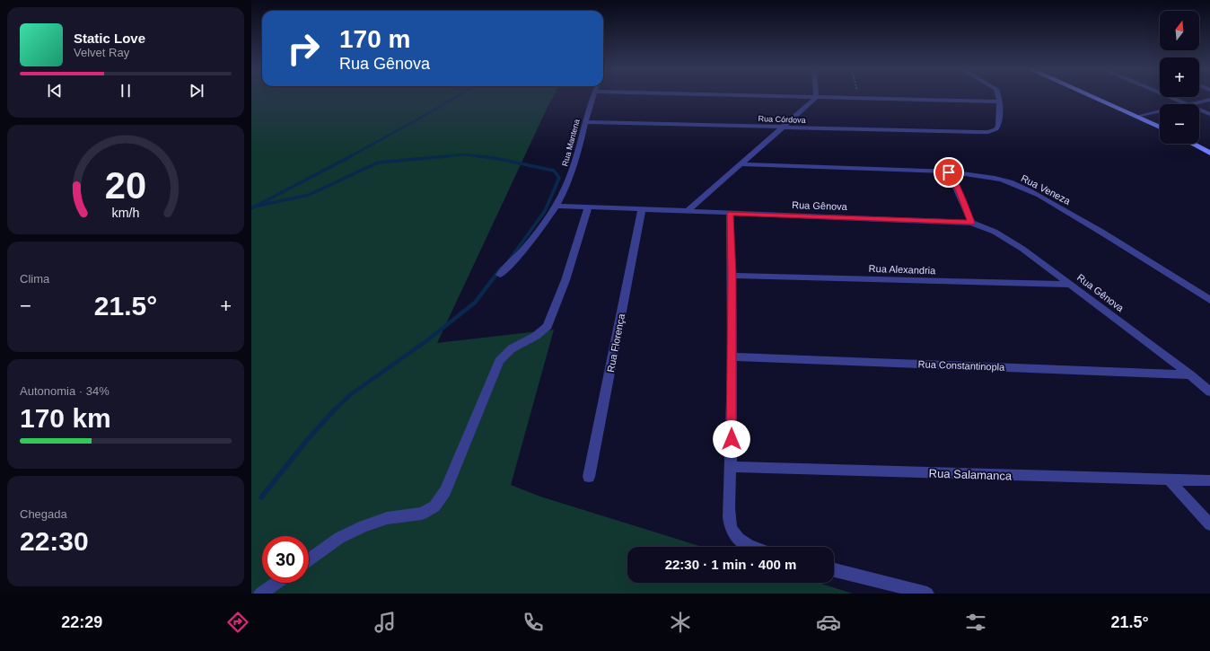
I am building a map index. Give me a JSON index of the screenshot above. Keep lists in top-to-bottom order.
{
  "streets": {
    "street": [
      "Rua Córdova",
      "Rua Mantena",
      "Rua Veneza",
      "Rua Gênova",
      "Rua Alexandria",
      "Rua Florença",
      "Rua Constantinopla",
      "Rua Salamanca"
    ]
  },
  "crossings": [
    ["Rua Córdova", "Rua Mantena"],
    ["Rua Mantena", "Rua Gênova"],
    ["Rua Gênova", "Rua Alexandria"],
    ["Rua Gênova", "Rua Florença"],
    ["Rua Gênova", "Rua Constantinopla"]
  ],
  "north": "top",
  "page": {
    "map_buttons": ["+", "−"],
    "turn": ["170 m", "Rua Gênova"],
    "song": ["Static Love", "Velvet Ray"],
    "tile": [
      "Clima",
      ["Autonomia · 34%", "170 km"],
      ["Chegada", "22:30"]
    ],
    "heat": ["−", "21.5°", "+"],
    "limit": "30",
    "trip": "22:30 · 1 min · 400 m",
    "tabs": ["22:29", "21.5°"],
    "gauge": ["20", "km/h"]
  }
}
